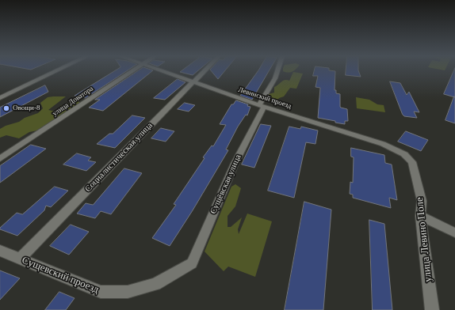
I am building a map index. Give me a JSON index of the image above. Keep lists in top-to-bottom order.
{
  "streets": {
    "street": [
      "Левинский проезд",
      "улица Доватора",
      "Социалистическая улица",
      "Сущёвская улица",
      "улица Левино Поле",
      "Сущевский проезд"
    ]
  },
  "crossings": [
    ["Левинский проезд", "Социалистическая улица"],
    ["Левинский проезд", "Сущёвская улица"],
    ["Левинский проезд", "улица Левино Поле"],
    ["Социалистическая улица", "Сущевский проезд"],
    ["Сущёвская улица", "Сущевский проезд"]
  ],
  "places": ["Овощи-8"]
}
